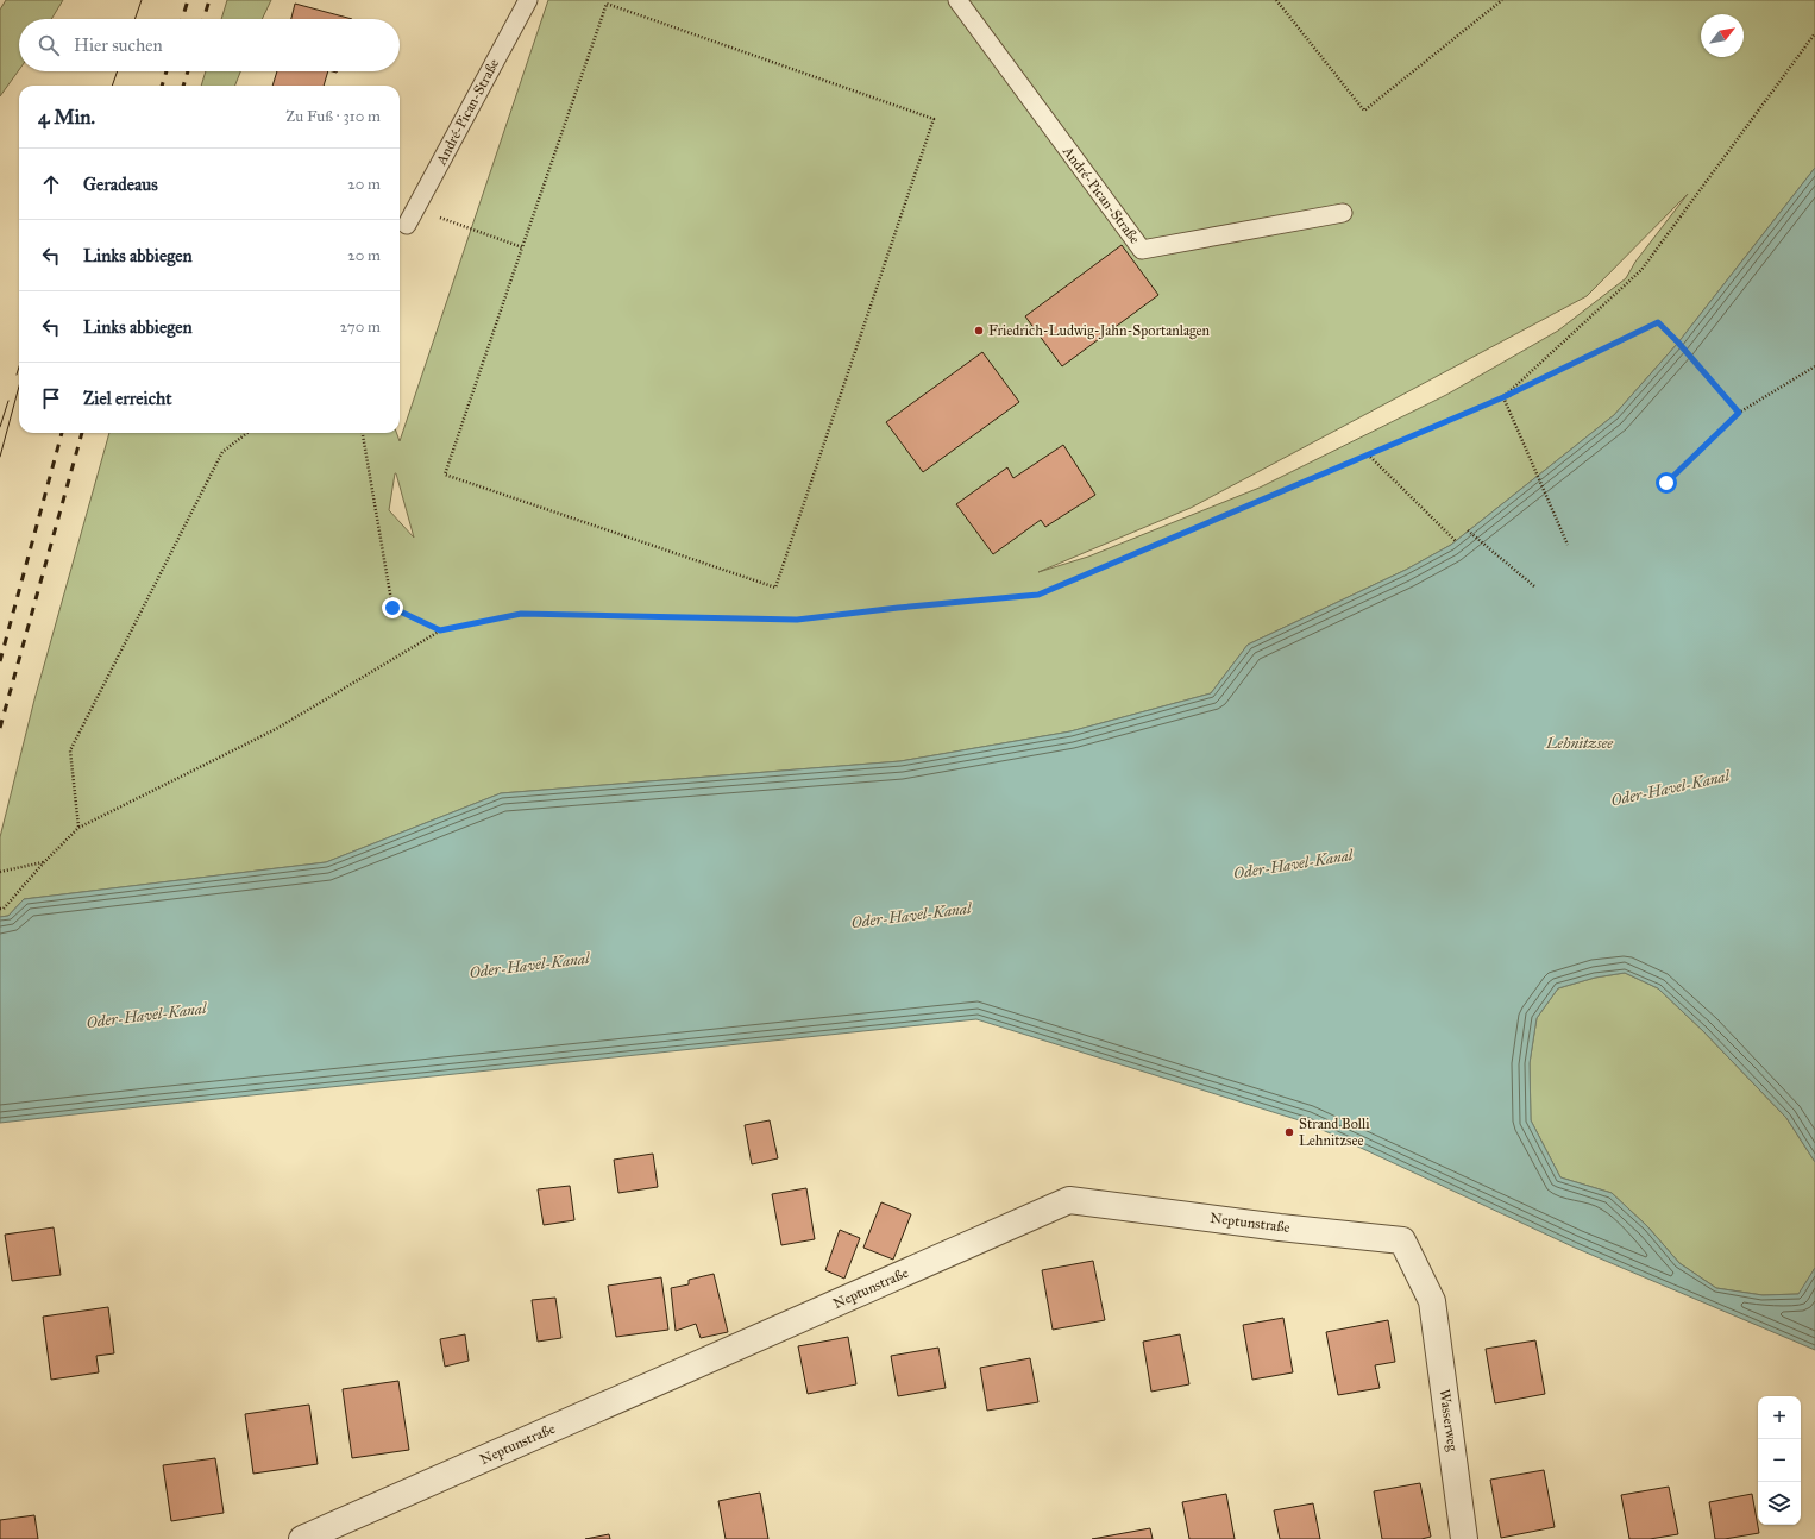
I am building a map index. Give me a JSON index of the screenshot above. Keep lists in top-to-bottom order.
{
  "streets": {
    "street": ["Neptunstraße", "Wasserweg"],
    "lane": ["André-Pican-Straße"]
  },
  "crossings": [
    ["Neptunstraße", "Wasserweg"]
  ],
  "water": ["Lehnitzsee", "Oder-Havel-Kanal"],
  "places": ["Friedrich-Ludwig-Jahn-Sportanlagen", "Strand Bolli Lehnitzsee"],
  "north": "top right",
  "page": {
    "search": "Hier suchen",
    "heading": ["4 Min.", "Zu Fuß · 310 m"],
    "list": [
      ["Geradeaus", "20 m"],
      ["Links abbiegen", "20 m"],
      ["Links abbiegen", "270 m"],
      "Ziel erreicht"
    ],
    "map_buttons": ["+", "−"]
  }
}
